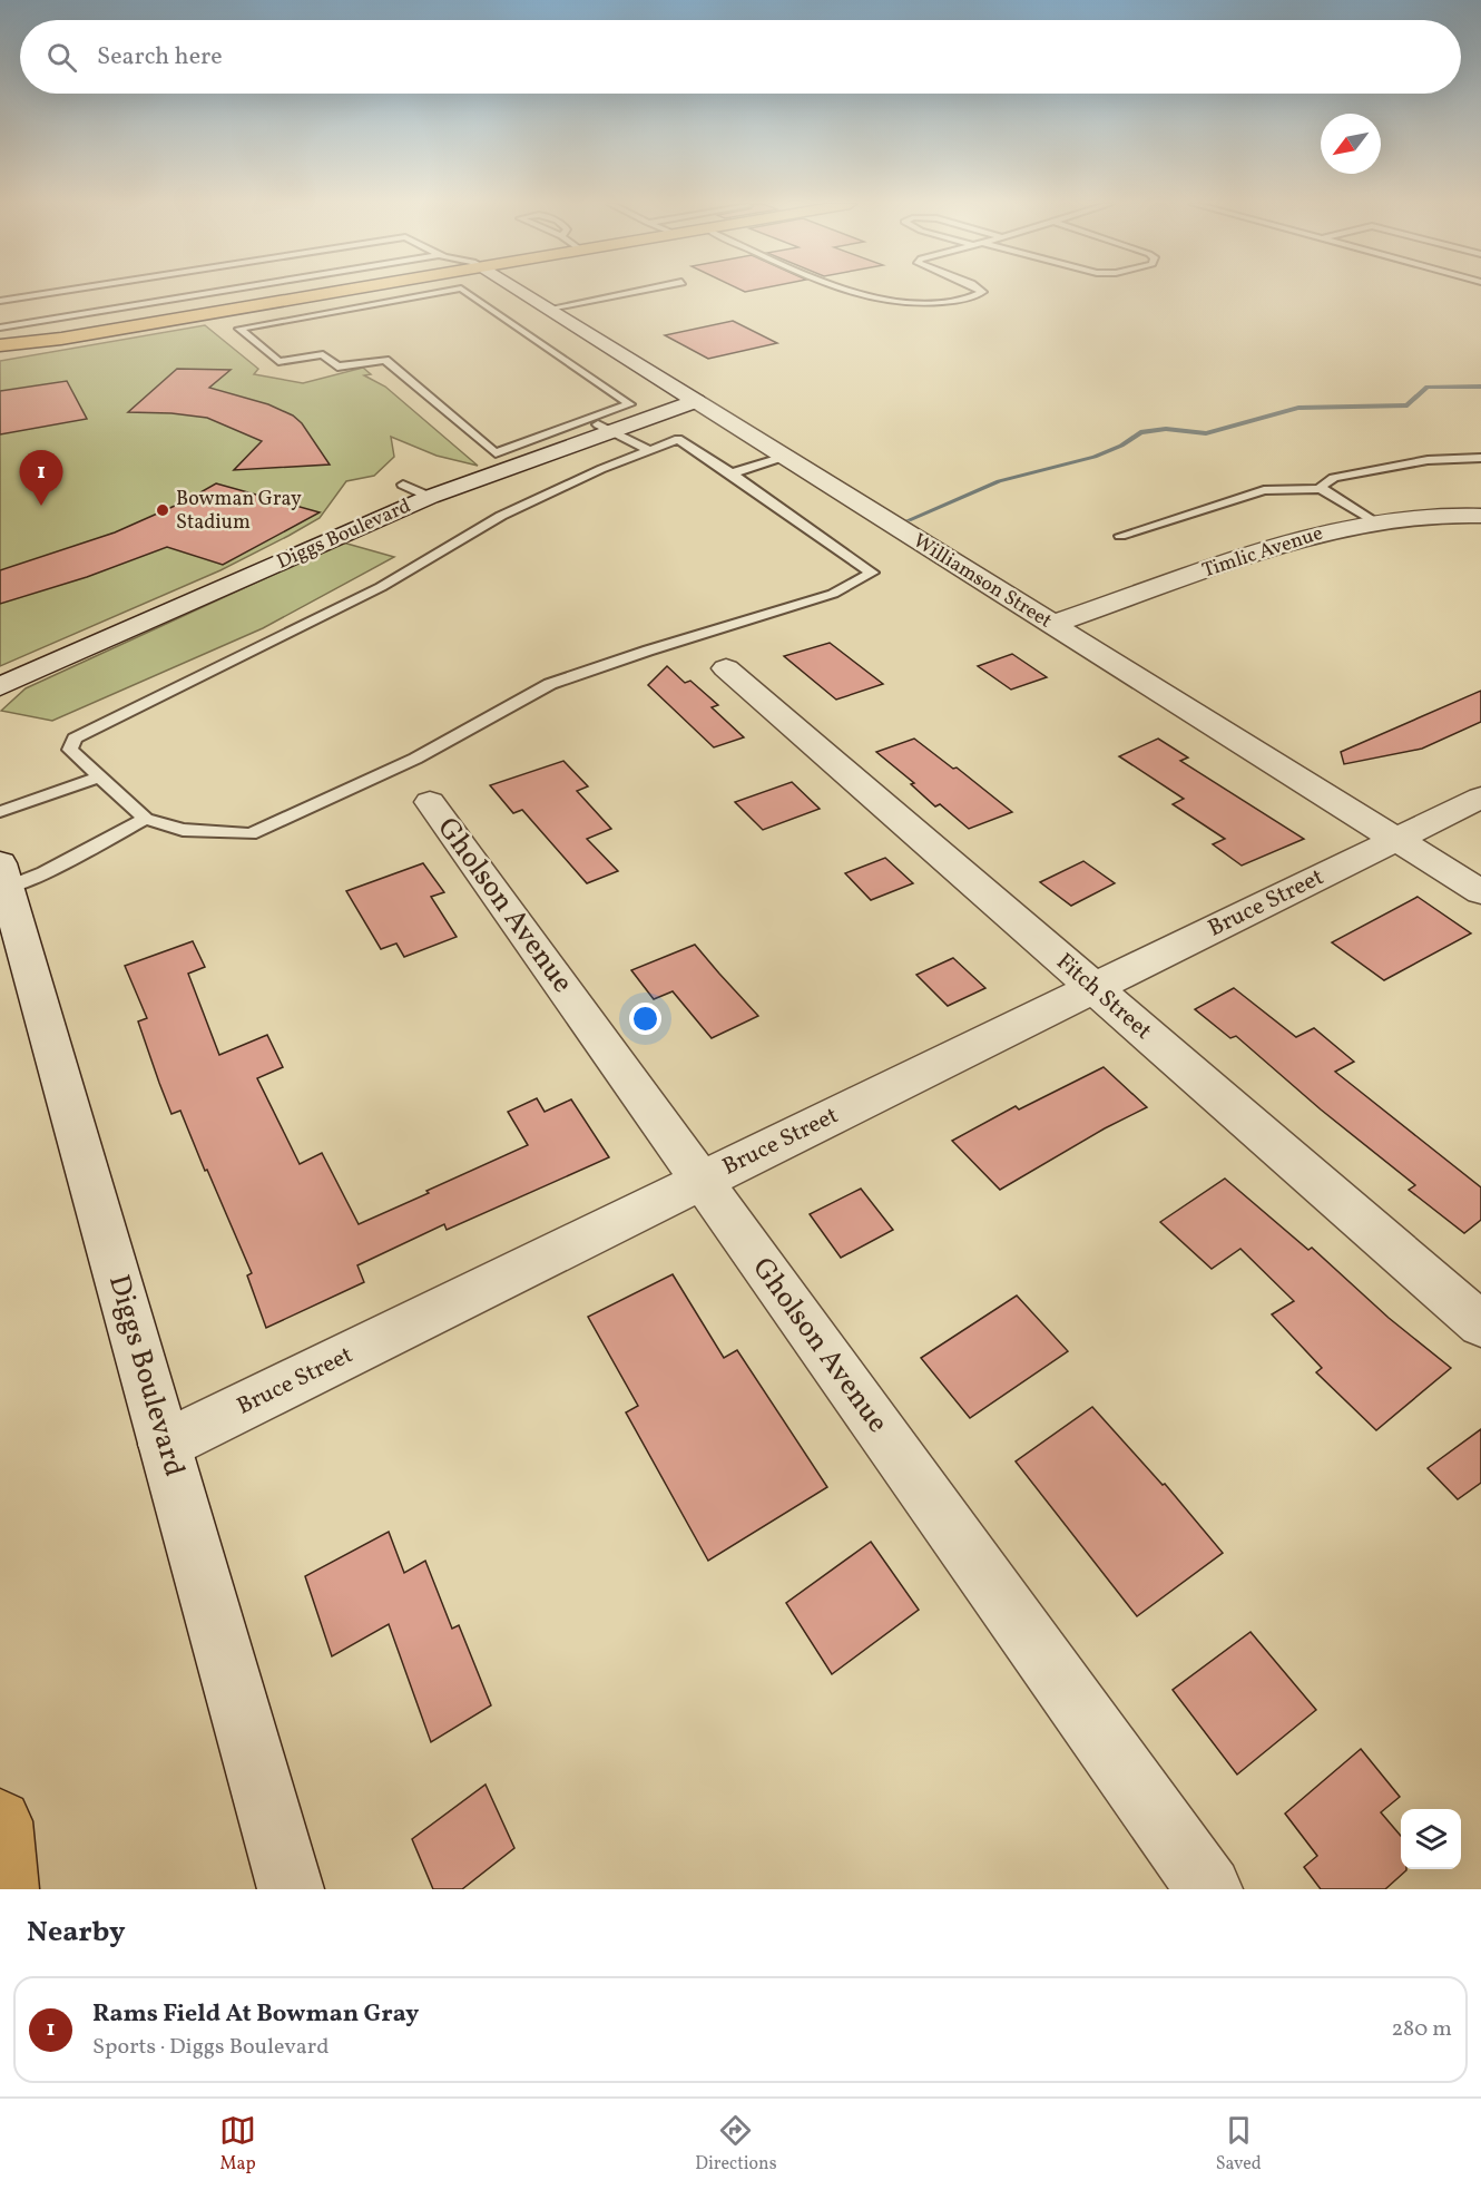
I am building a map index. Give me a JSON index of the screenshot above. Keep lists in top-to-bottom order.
{
  "streets": {
    "street": [
      "Diggs Boulevard",
      "Timlic Avenue",
      "Williamson Street",
      "Bruce Street",
      "Gholson Avenue",
      "Fitch Street"
    ]
  },
  "crossings": [
    ["Diggs Boulevard", "Williamson Street"],
    ["Diggs Boulevard", "Bruce Street"],
    ["Timlic Avenue", "Williamson Street"],
    ["Williamson Street", "Bruce Street"],
    ["Bruce Street", "Gholson Avenue"],
    ["Bruce Street", "Fitch Street"]
  ],
  "places": ["Bowman Gray Stadium"],
  "north": "bottom left",
  "page": {
    "search": "Search here",
    "pins": "1",
    "heading": "Nearby",
    "list": [
      {
        "mark": "1",
        "name": "Rams Field At Bowman Gray",
        "note": "Sports · Diggs Boulevard",
        "value": "280 m"
      }
    ],
    "nav": ["Map", "Directions", "Saved"]
  }
}
